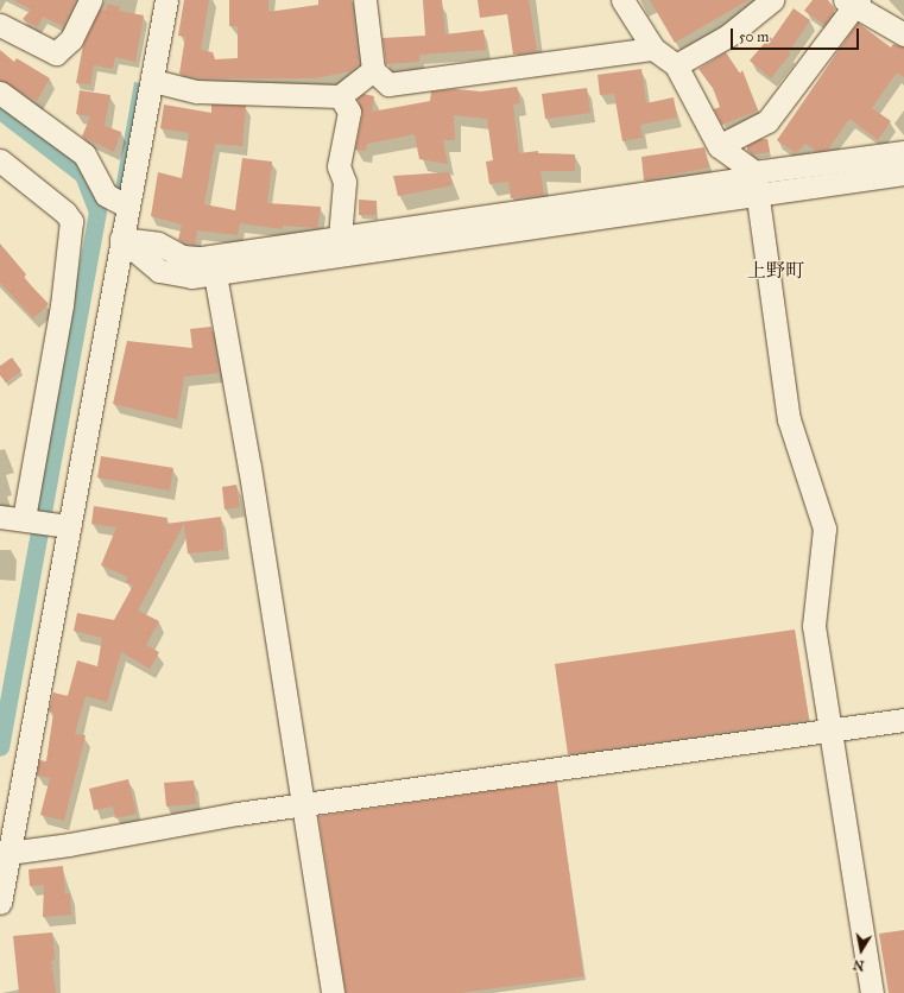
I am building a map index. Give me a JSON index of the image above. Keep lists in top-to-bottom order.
{
  "districts": ["上野町"],
  "scale_bar": "50 m",
  "north": "bottom"
}
